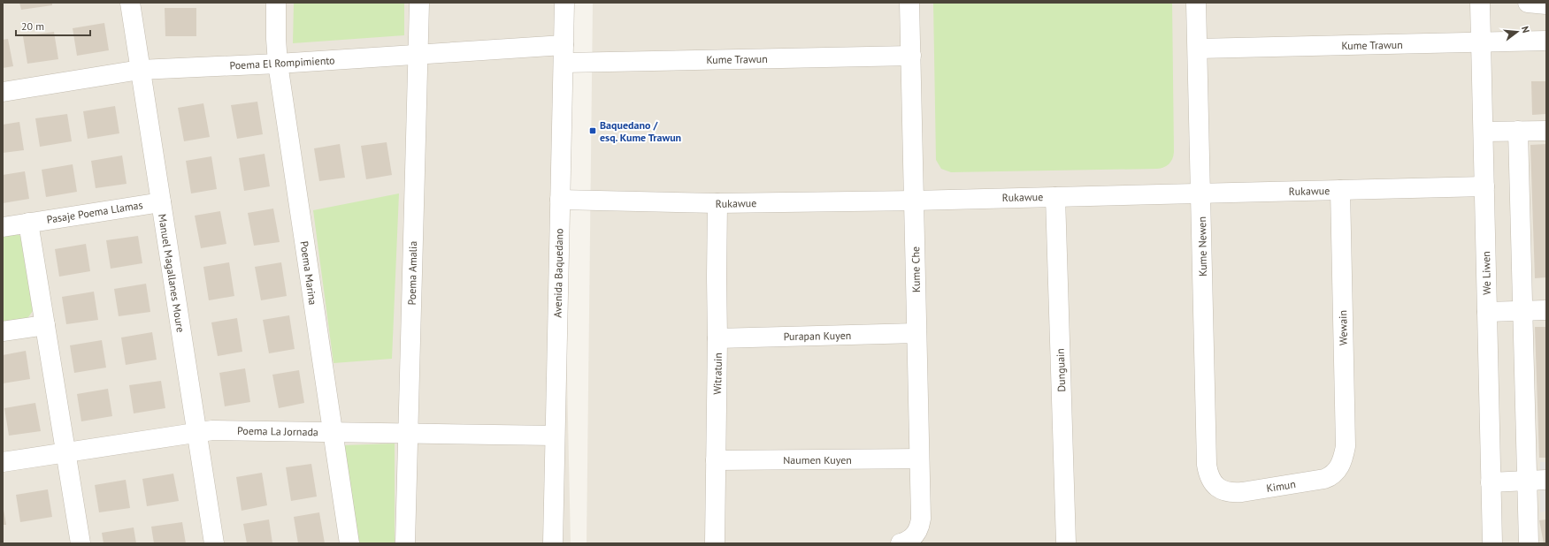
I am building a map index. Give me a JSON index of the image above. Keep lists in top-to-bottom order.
{
  "streets": {
    "street": [
      "Kume Trawun",
      "Poema El Rompimiento",
      "Rukawue",
      "Pasaje Poema Llamas",
      "Kume Newen",
      "Kume Che",
      "Manuel Magallanes Moure",
      "Poema Marina",
      "Poema Amalia",
      "Avenida Baquedano",
      "We Liwen",
      "Wewain",
      "Purapan Kuyen",
      "Dunguain",
      "Witratuin",
      "Poema La Jornada",
      "Naumen Kuyen",
      "Kimun"
    ]
  },
  "crossings": [
    ["Kume Trawun", "Poema El Rompimiento"],
    ["Kume Trawun", "Kume Newen"],
    ["Kume Trawun", "Kume Che"],
    ["Kume Trawun", "Avenida Baquedano"],
    ["Kume Trawun", "We Liwen"],
    ["Poema El Rompimiento", "Manuel Magallanes Moure"],
    ["Poema El Rompimiento", "Poema Marina"],
    ["Poema El Rompimiento", "Poema Amalia"],
    ["Poema El Rompimiento", "Avenida Baquedano"],
    ["Rukawue", "Kume Newen"],
    ["Rukawue", "Kume Che"],
    ["Rukawue", "Avenida Baquedano"],
    ["Rukawue", "We Liwen"],
    ["Rukawue", "Wewain"],
    ["Rukawue", "Dunguain"],
    ["Rukawue", "Witratuin"],
    ["Pasaje Poema Llamas", "Manuel Magallanes Moure"],
    ["Kume Newen", "Kimun"],
    ["Kume Che", "Purapan Kuyen"],
    ["Kume Che", "Naumen Kuyen"],
    ["Manuel Magallanes Moure", "Poema La Jornada"],
    ["Poema Marina", "Poema La Jornada"],
    ["Poema Amalia", "Poema La Jornada"],
    ["Avenida Baquedano", "Poema La Jornada"],
    ["Wewain", "Kimun"],
    ["Purapan Kuyen", "Witratuin"],
    ["Witratuin", "Naumen Kuyen"]
  ],
  "places": {
    "transit": ["Baquedano / esq. Kume Trawun"]
  },
  "scale_bar": "20 m",
  "north": "right"
}
